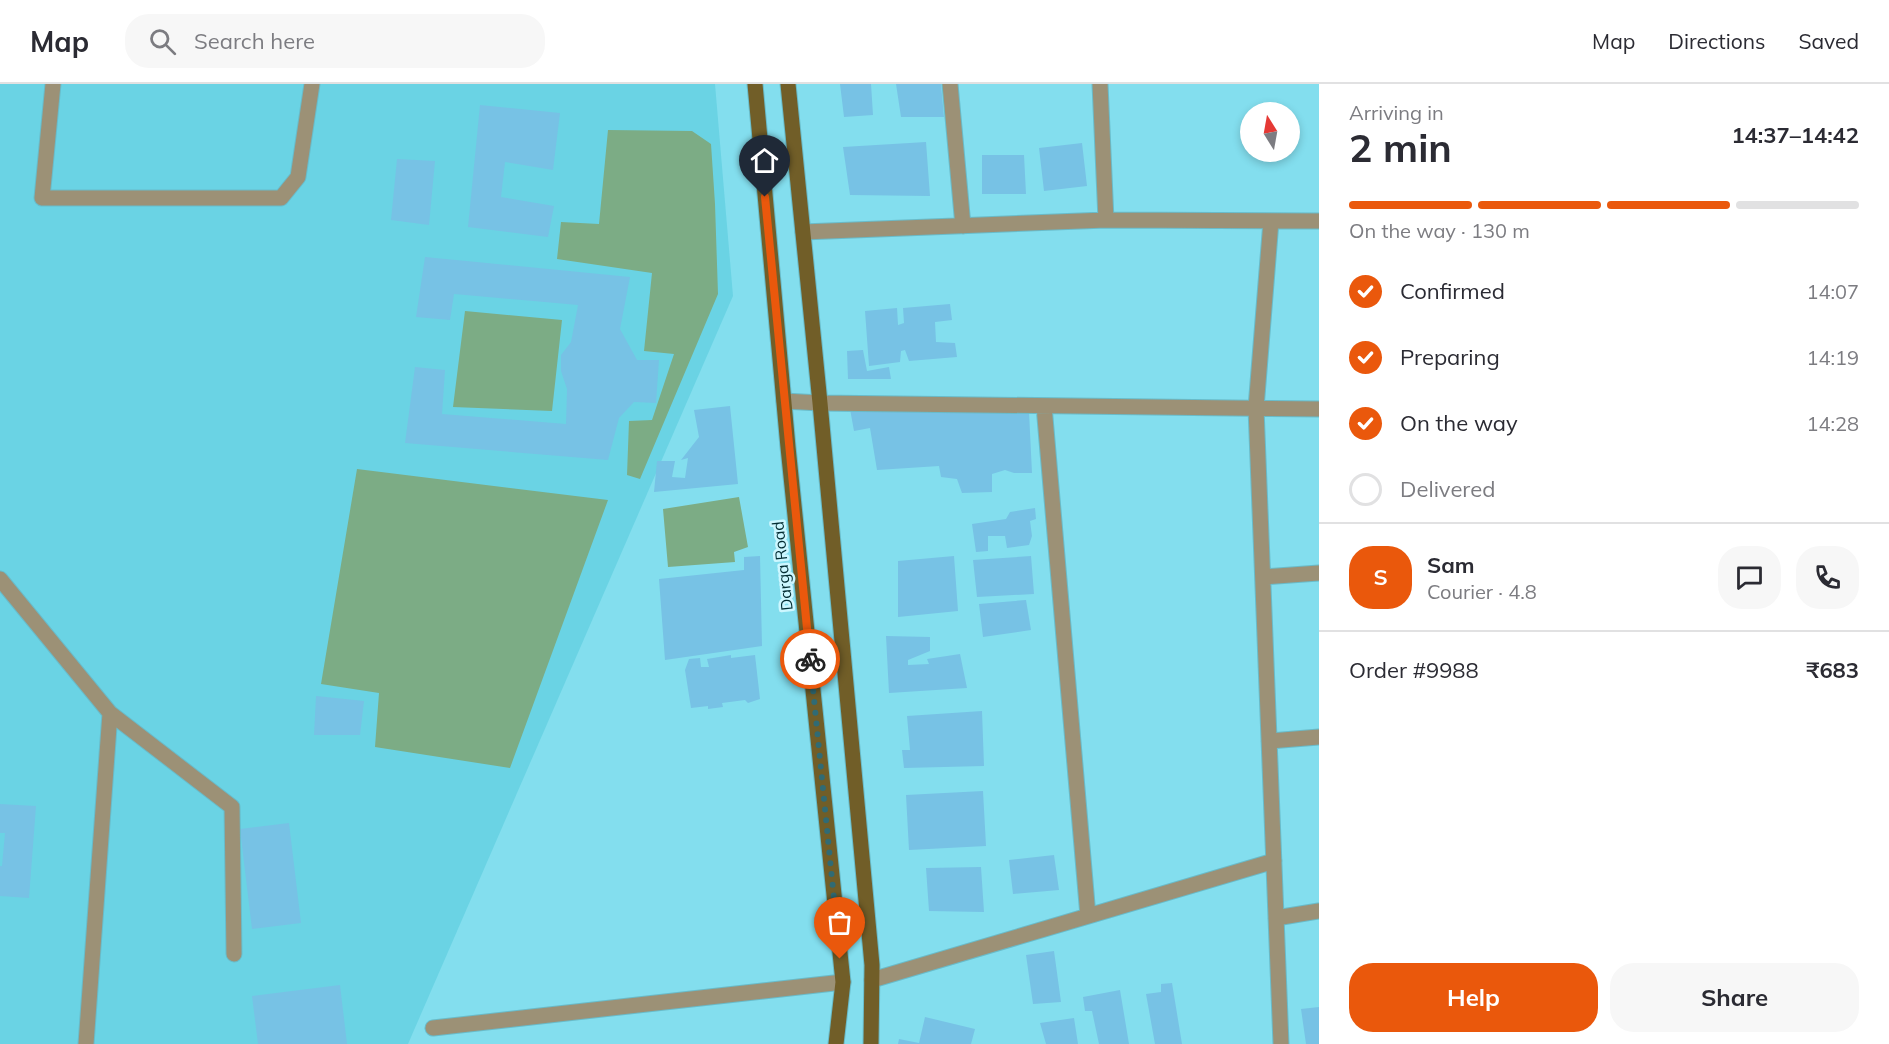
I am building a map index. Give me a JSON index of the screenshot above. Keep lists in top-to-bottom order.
{
  "streets": {
    "main road": ["Darga Road"]
  },
  "north": "top",
  "page": {
    "header": "Map",
    "search": "Search here",
    "nav": ["Map", "Directions", "Saved"],
    "heading": ["2 min", "Arriving in", "14:37–14:42"],
    "panel": [
      "Sam",
      "Courier · 4.8",
      "Order #9988",
      "₹683"
    ],
    "bar": "On the way · 130 m",
    "list": [
      ["Confirmed", "14:07"],
      ["Preparing", "14:19"],
      ["On the way", "14:28"],
      "Delivered"
    ],
    "round": "S",
    "buttons": ["Help", "Share"]
  }
}
